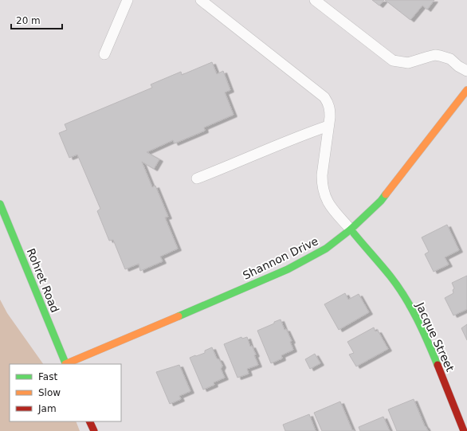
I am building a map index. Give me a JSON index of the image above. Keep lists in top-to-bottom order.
{
  "streets": {
    "street": ["Shannon Drive", "Rohret Road", "Jacque Street"]
  },
  "crossings": [
    ["Shannon Drive", "Rohret Road"],
    ["Shannon Drive", "Jacque Street"]
  ],
  "legend": ["Fast", "Slow", "Jam"],
  "scale_bar": "20 m"
}
